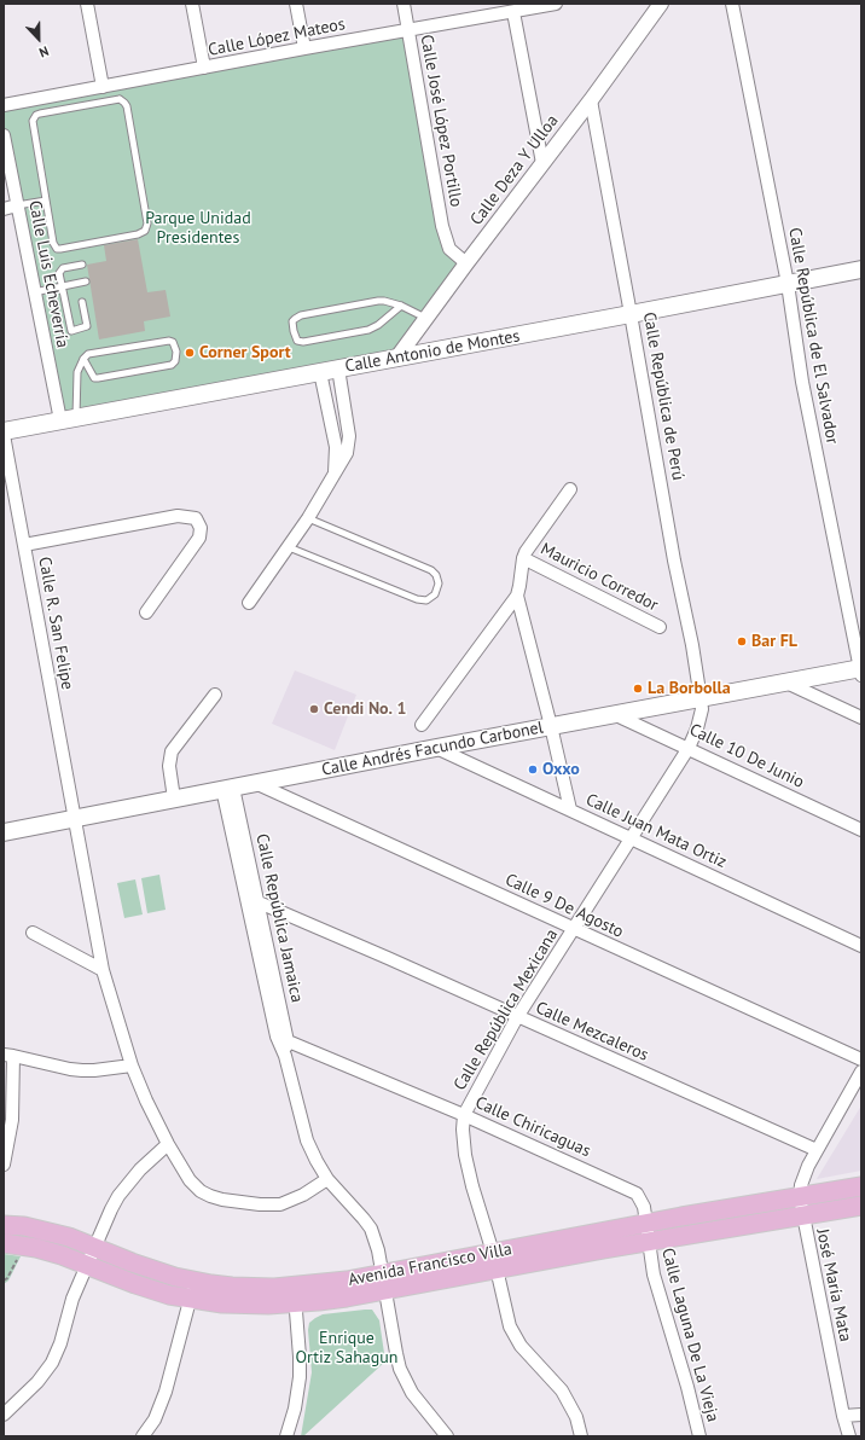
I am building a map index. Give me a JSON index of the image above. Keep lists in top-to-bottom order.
{
  "streets": {
    "main road": ["Calle Antonio de Montes", "Calle Andrés Facundo Carbonel", "Avenida Francisco Villa"],
    "street": [
      "Calle López Mateos",
      "Calle José López Portillo",
      "Calle Deza Y Ulloa",
      "Calle Luis Echeverría",
      "Calle República de El Salvador",
      "Calle República de Perú",
      "Mauricio Corredor",
      "Calle R. San Felipe",
      "Calle 10 De Junio",
      "Calle Juan Mata Ortiz",
      "Calle 9 De Agosto",
      "Calle República Jamaica",
      "Calle República Mexicana",
      "Calle Mezcaleros",
      "Calle Chiricaguas",
      "José María Mata",
      "Calle Laguna De La Vieja"
    ]
  },
  "crossings": [
    ["Calle López Mateos", "Calle José López Portillo"],
    ["Calle José López Portillo", "Calle Deza Y Ulloa"],
    ["Calle Deza Y Ulloa", "Calle Antonio de Montes"],
    ["Calle Deza Y Ulloa", "Calle República de Perú"],
    ["Calle Luis Echeverría", "Calle Antonio de Montes"],
    ["Calle República de El Salvador", "Calle Antonio de Montes"],
    ["Calle República de El Salvador", "Calle Andrés Facundo Carbonel"],
    ["Calle Antonio de Montes", "Calle República de Perú"],
    ["Calle República de Perú", "Calle Andrés Facundo Carbonel"],
    ["Calle República de Perú", "Calle República Mexicana"],
    ["Calle R. San Felipe", "Calle Andrés Facundo Carbonel"],
    ["Calle R. San Felipe", "Calle República Jamaica"],
    ["Calle Andrés Facundo Carbonel", "Calle 10 De Junio"],
    ["Calle Andrés Facundo Carbonel", "Calle Juan Mata Ortiz"],
    ["Calle Andrés Facundo Carbonel", "Calle 9 De Agosto"],
    ["Calle Andrés Facundo Carbonel", "Calle República Jamaica"],
    ["Calle Andrés Facundo Carbonel", "Calle República Mexicana"],
    ["Calle 10 De Junio", "Calle República Mexicana"],
    ["Calle Juan Mata Ortiz", "Calle República Mexicana"],
    ["Calle 9 De Agosto", "Calle República Mexicana"],
    ["Calle República Jamaica", "Calle Mezcaleros"],
    ["Calle República Jamaica", "Calle Chiricaguas"],
    ["Calle República Jamaica", "Avenida Francisco Villa"],
    ["Calle República Mexicana", "Calle Mezcaleros"],
    ["Calle República Mexicana", "Calle Chiricaguas"],
    ["Calle República Mexicana", "Avenida Francisco Villa"],
    ["Calle Mezcaleros", "José María Mata"],
    ["Calle Chiricaguas", "Avenida Francisco Villa"],
    ["Calle Chiricaguas", "Calle Laguna De La Vieja"],
    ["Avenida Francisco Villa", "José María Mata"],
    ["Avenida Francisco Villa", "Calle Laguna De La Vieja"]
  ],
  "parks": ["Parque Unidad Presidentes", "Enrique Ortiz Sahagun"],
  "places": [
    "Corner Sport",
    "Bar FL",
    "La Borbolla",
    "Cendi No. 1",
    "Oxxo"
  ],
  "north": "bottom"
}
